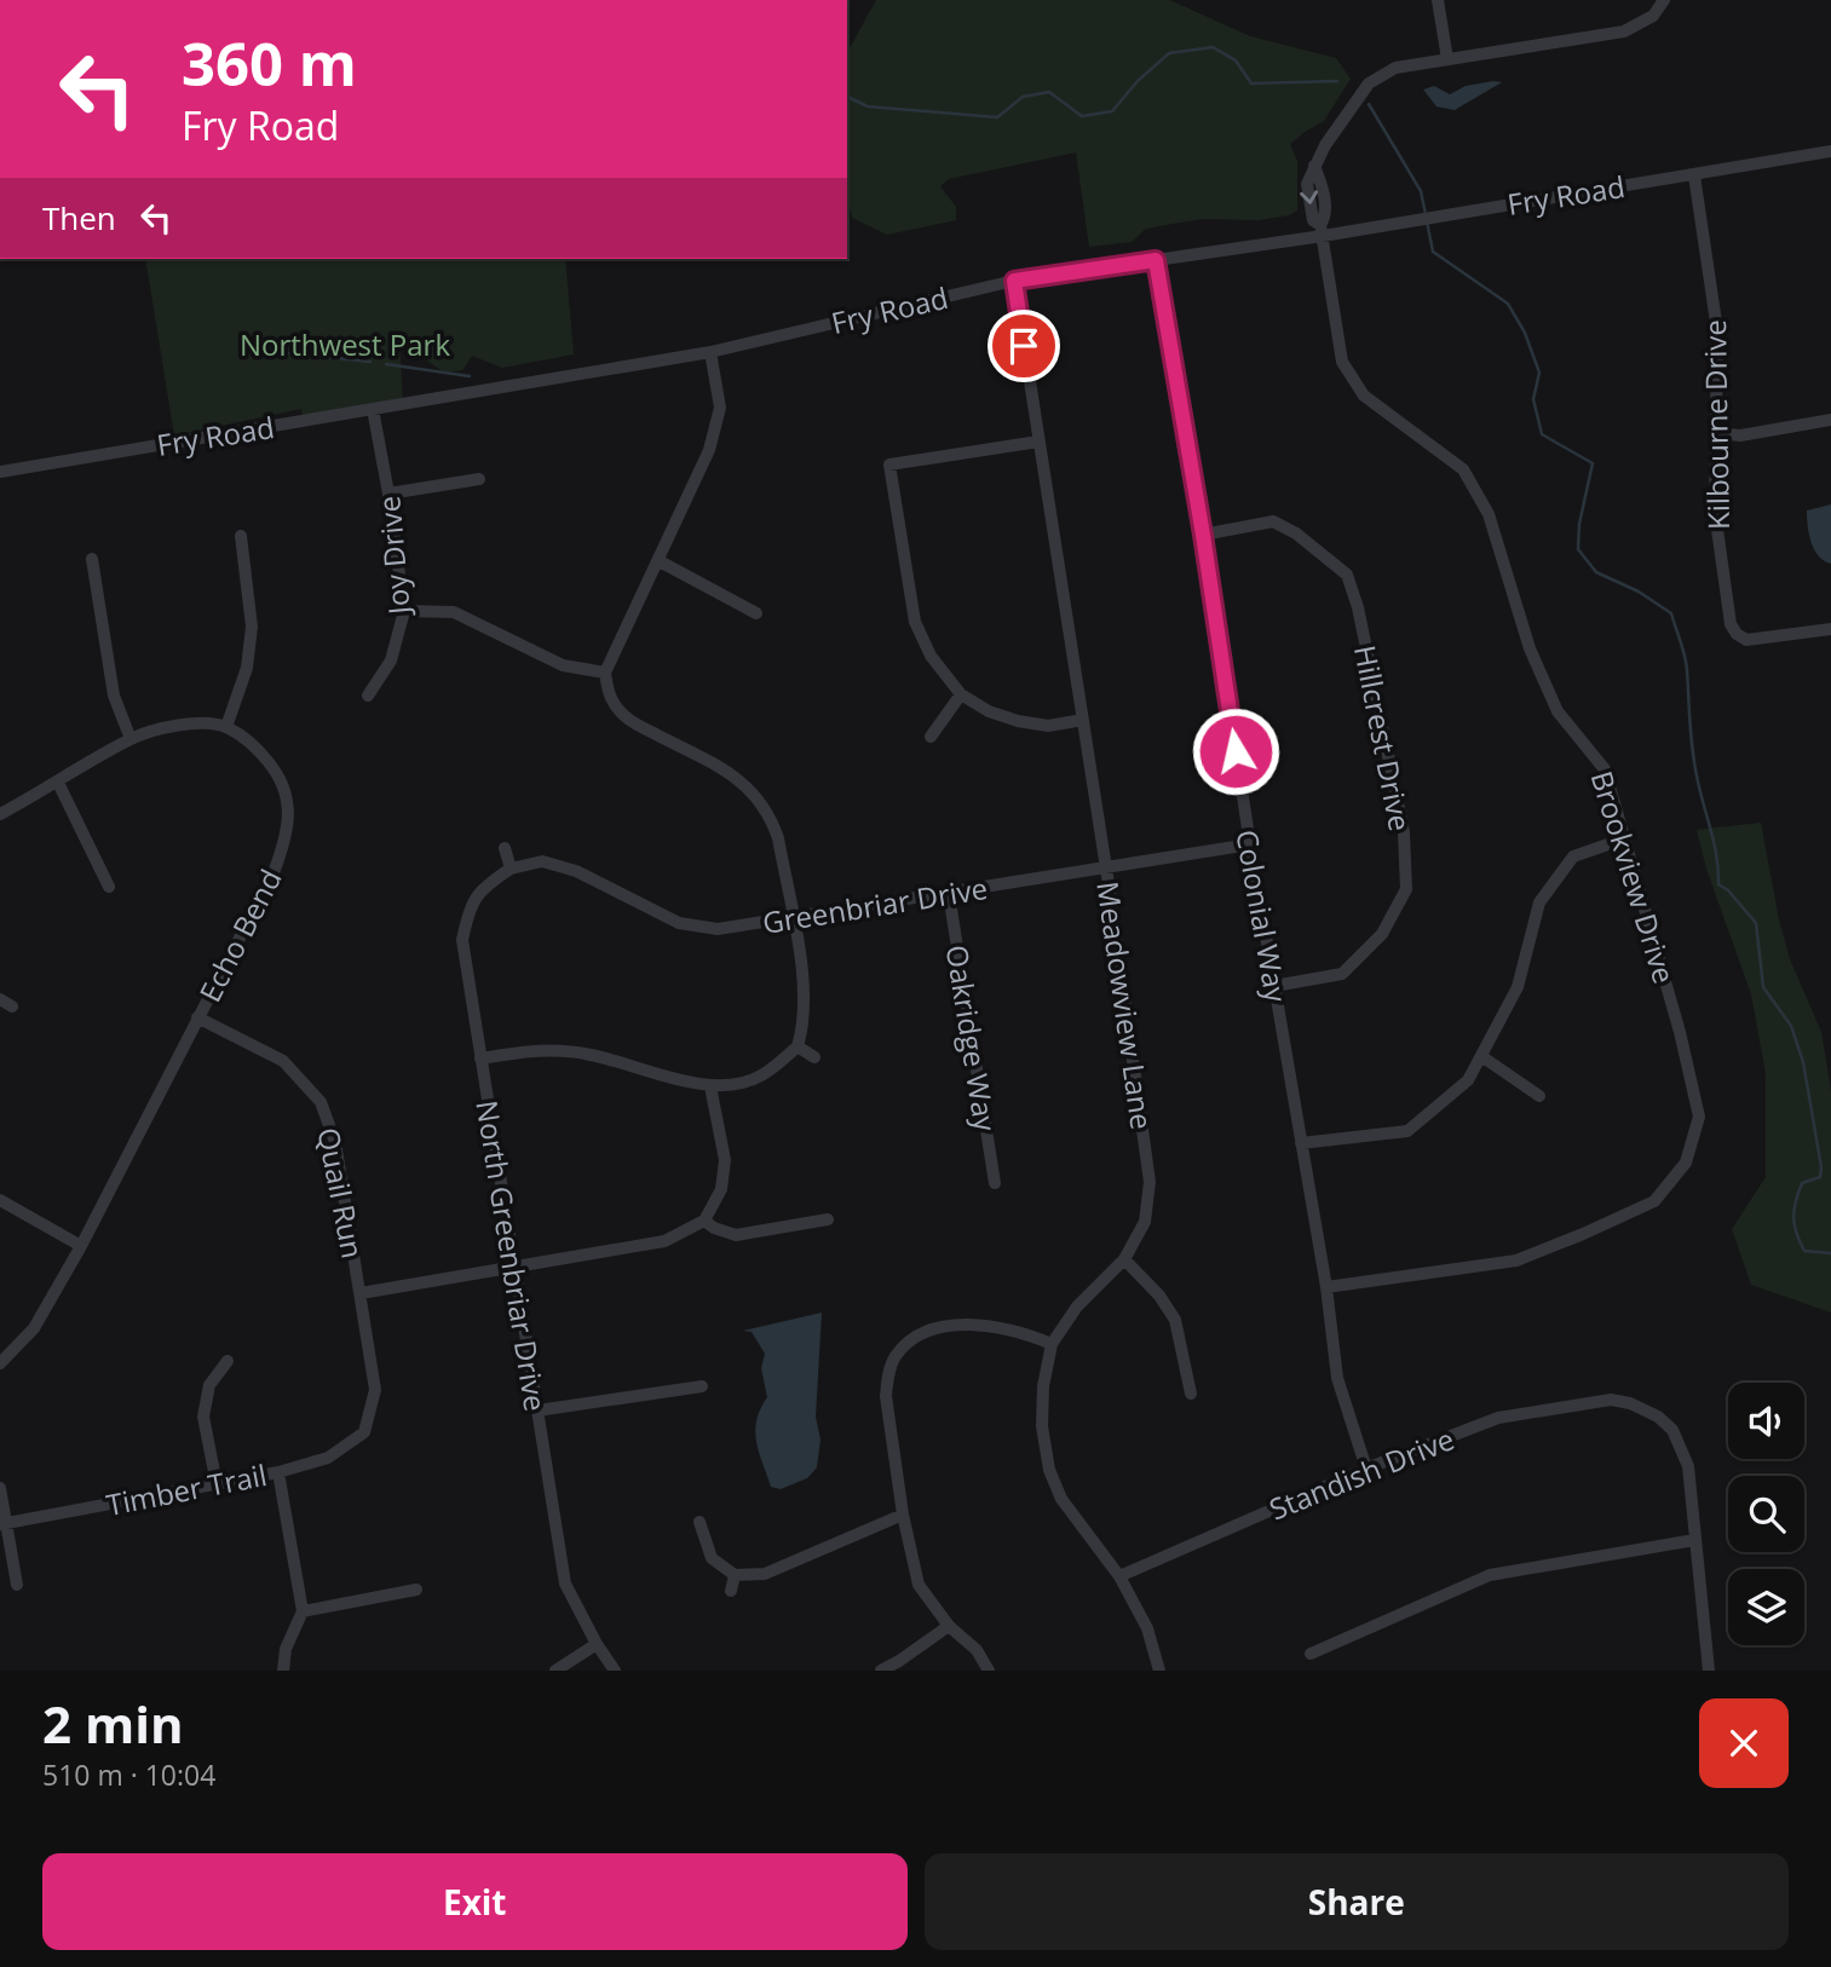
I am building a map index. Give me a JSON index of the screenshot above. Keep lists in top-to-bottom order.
{
  "streets": {
    "street": [
      "Fry Road",
      "Kilbourne Drive",
      "Joy Drive",
      "Hillcrest Drive",
      "Brookview Drive",
      "Greenbriar Drive",
      "Colonial Way",
      "Echo Bend",
      "Meadowview Lane",
      "Oakridge Way",
      "Quail Run",
      "North Greenbriar Drive",
      "Standish Drive",
      "Timber Trail"
    ]
  },
  "crossings": [
    ["Fry Road", "Kilbourne Drive"],
    ["Fry Road", "Joy Drive"],
    ["Fry Road", "Brookview Drive"],
    ["Fry Road", "Colonial Way"],
    ["Fry Road", "Meadowview Lane"],
    ["Hillcrest Drive", "Colonial Way"],
    ["Brookview Drive", "Colonial Way"],
    ["Greenbriar Drive", "Colonial Way"],
    ["Greenbriar Drive", "Meadowview Lane"],
    ["Greenbriar Drive", "Oakridge Way"],
    ["Greenbriar Drive", "North Greenbriar Drive"],
    ["Colonial Way", "Standish Drive"],
    ["Echo Bend", "Quail Run"],
    ["Meadowview Lane", "Standish Drive"],
    ["Quail Run", "Timber Trail"]
  ],
  "parks": ["Northwest Park"],
  "page": {
    "turn": ["360 m", "Fry Road"],
    "then": "Then",
    "heading": ["2 min", "510 m · 10:04"],
    "buttons": ["Exit", "Share"]
  }
}
